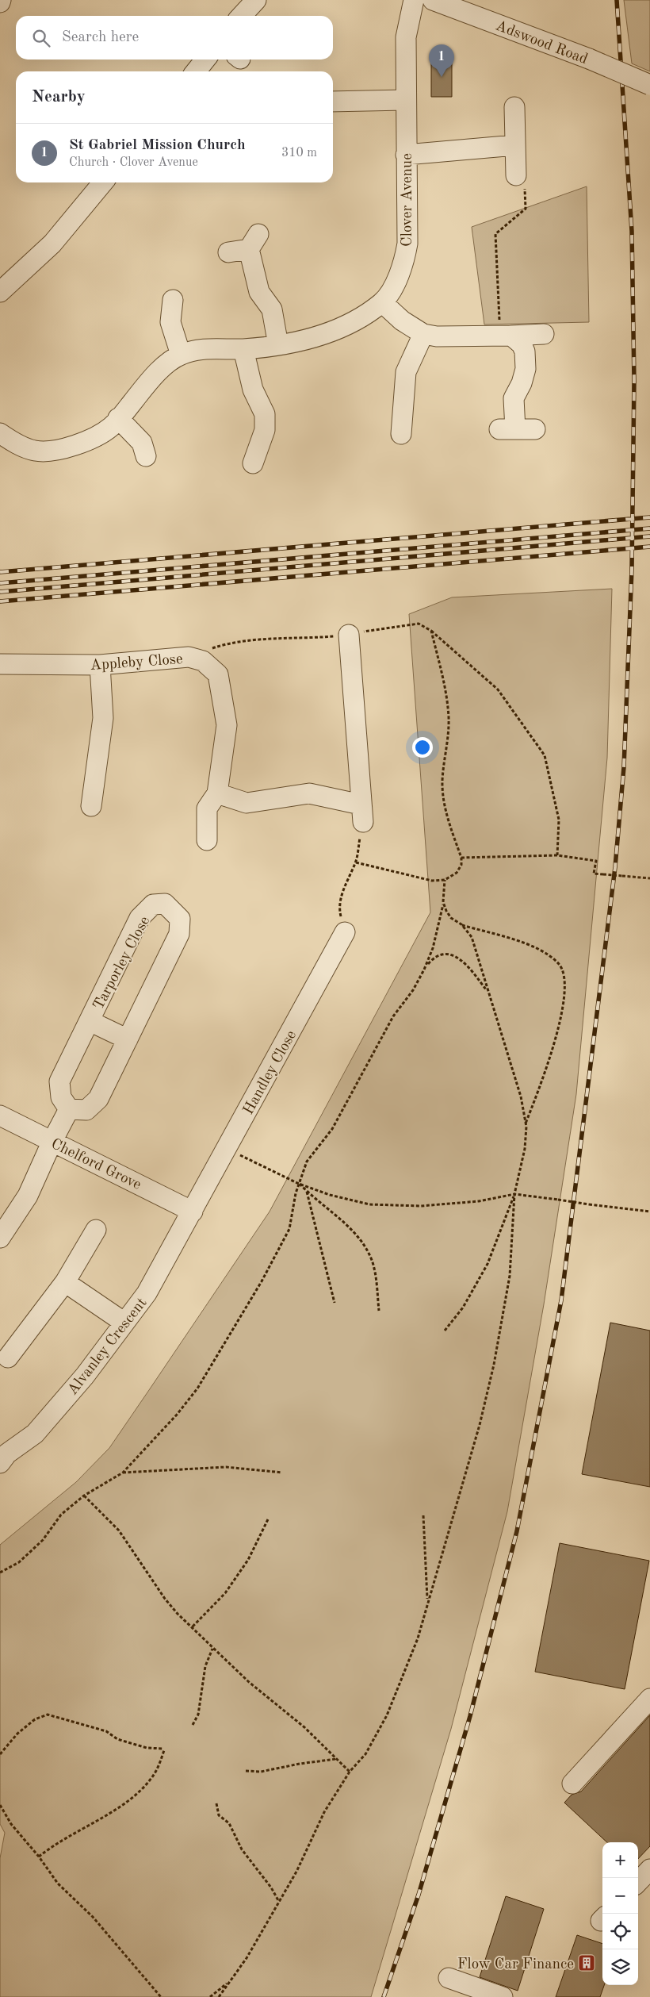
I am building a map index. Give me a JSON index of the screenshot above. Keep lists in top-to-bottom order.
{
  "streets": {
    "street": [
      "Adswood Road",
      "Clover Avenue",
      "Appleby Close",
      "Tarporley Close",
      "Handley Close",
      "Chelford Grove",
      "Alvanley Crescent"
    ]
  },
  "crossings": [
    ["Handley Close", "Chelford Grove"],
    ["Handley Close", "Alvanley Crescent"],
    ["Chelford Grove", "Alvanley Crescent"]
  ],
  "places": {
    "building": ["Flow Car Finance"]
  },
  "page": {
    "search": "Search here",
    "pins": "1",
    "heading": "Nearby",
    "list": [
      {
        "mark": "1",
        "name": "St Gabriel Mission Church",
        "note": "Church · Clover Avenue",
        "value": "310 m"
      }
    ],
    "map_buttons": ["+", "−"]
  }
}
